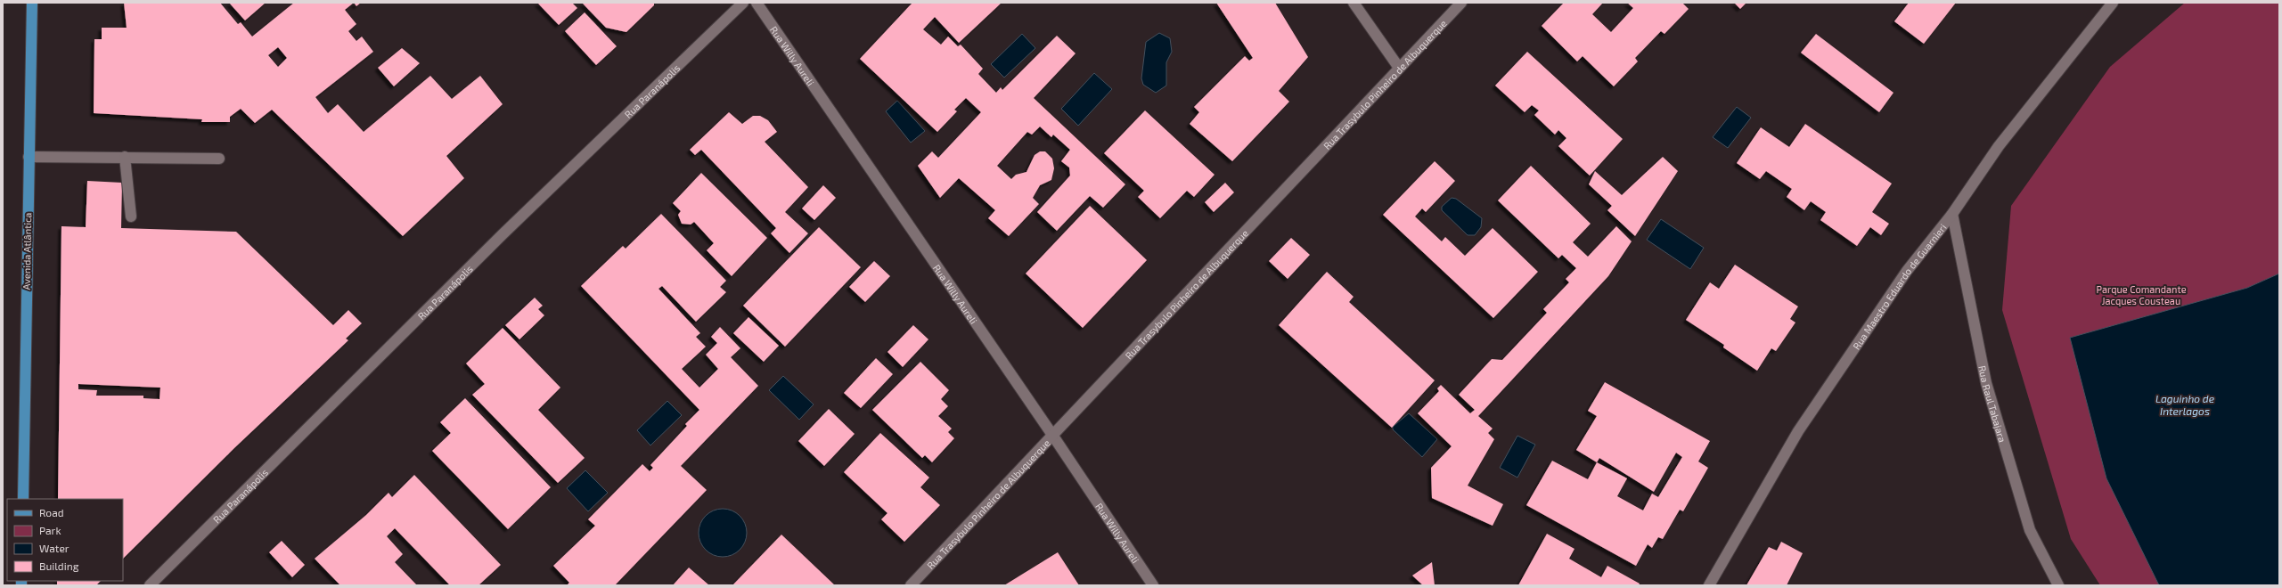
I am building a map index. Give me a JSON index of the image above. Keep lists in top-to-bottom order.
{
  "streets": {
    "main road": ["Avenida Atlântica"],
    "street": [
      "Rua Willy Aureli",
      "Rua Trasybulo Pinheiro de Albuquerque",
      "Rua Paranápolis",
      "Rua Maestro Eduardo de Guarnieri",
      "Rua Raul Tabajara"
    ]
  },
  "crossings": [
    ["Rua Willy Aureli", "Rua Trasybulo Pinheiro de Albuquerque"],
    ["Rua Maestro Eduardo de Guarnieri", "Rua Raul Tabajara"]
  ],
  "water": ["Laguinho de Interlagos"],
  "parks": ["Parque Comandante Jacques Cousteau"],
  "legend": [
    "Road",
    "Park",
    "Water",
    "Building"
  ]
}
